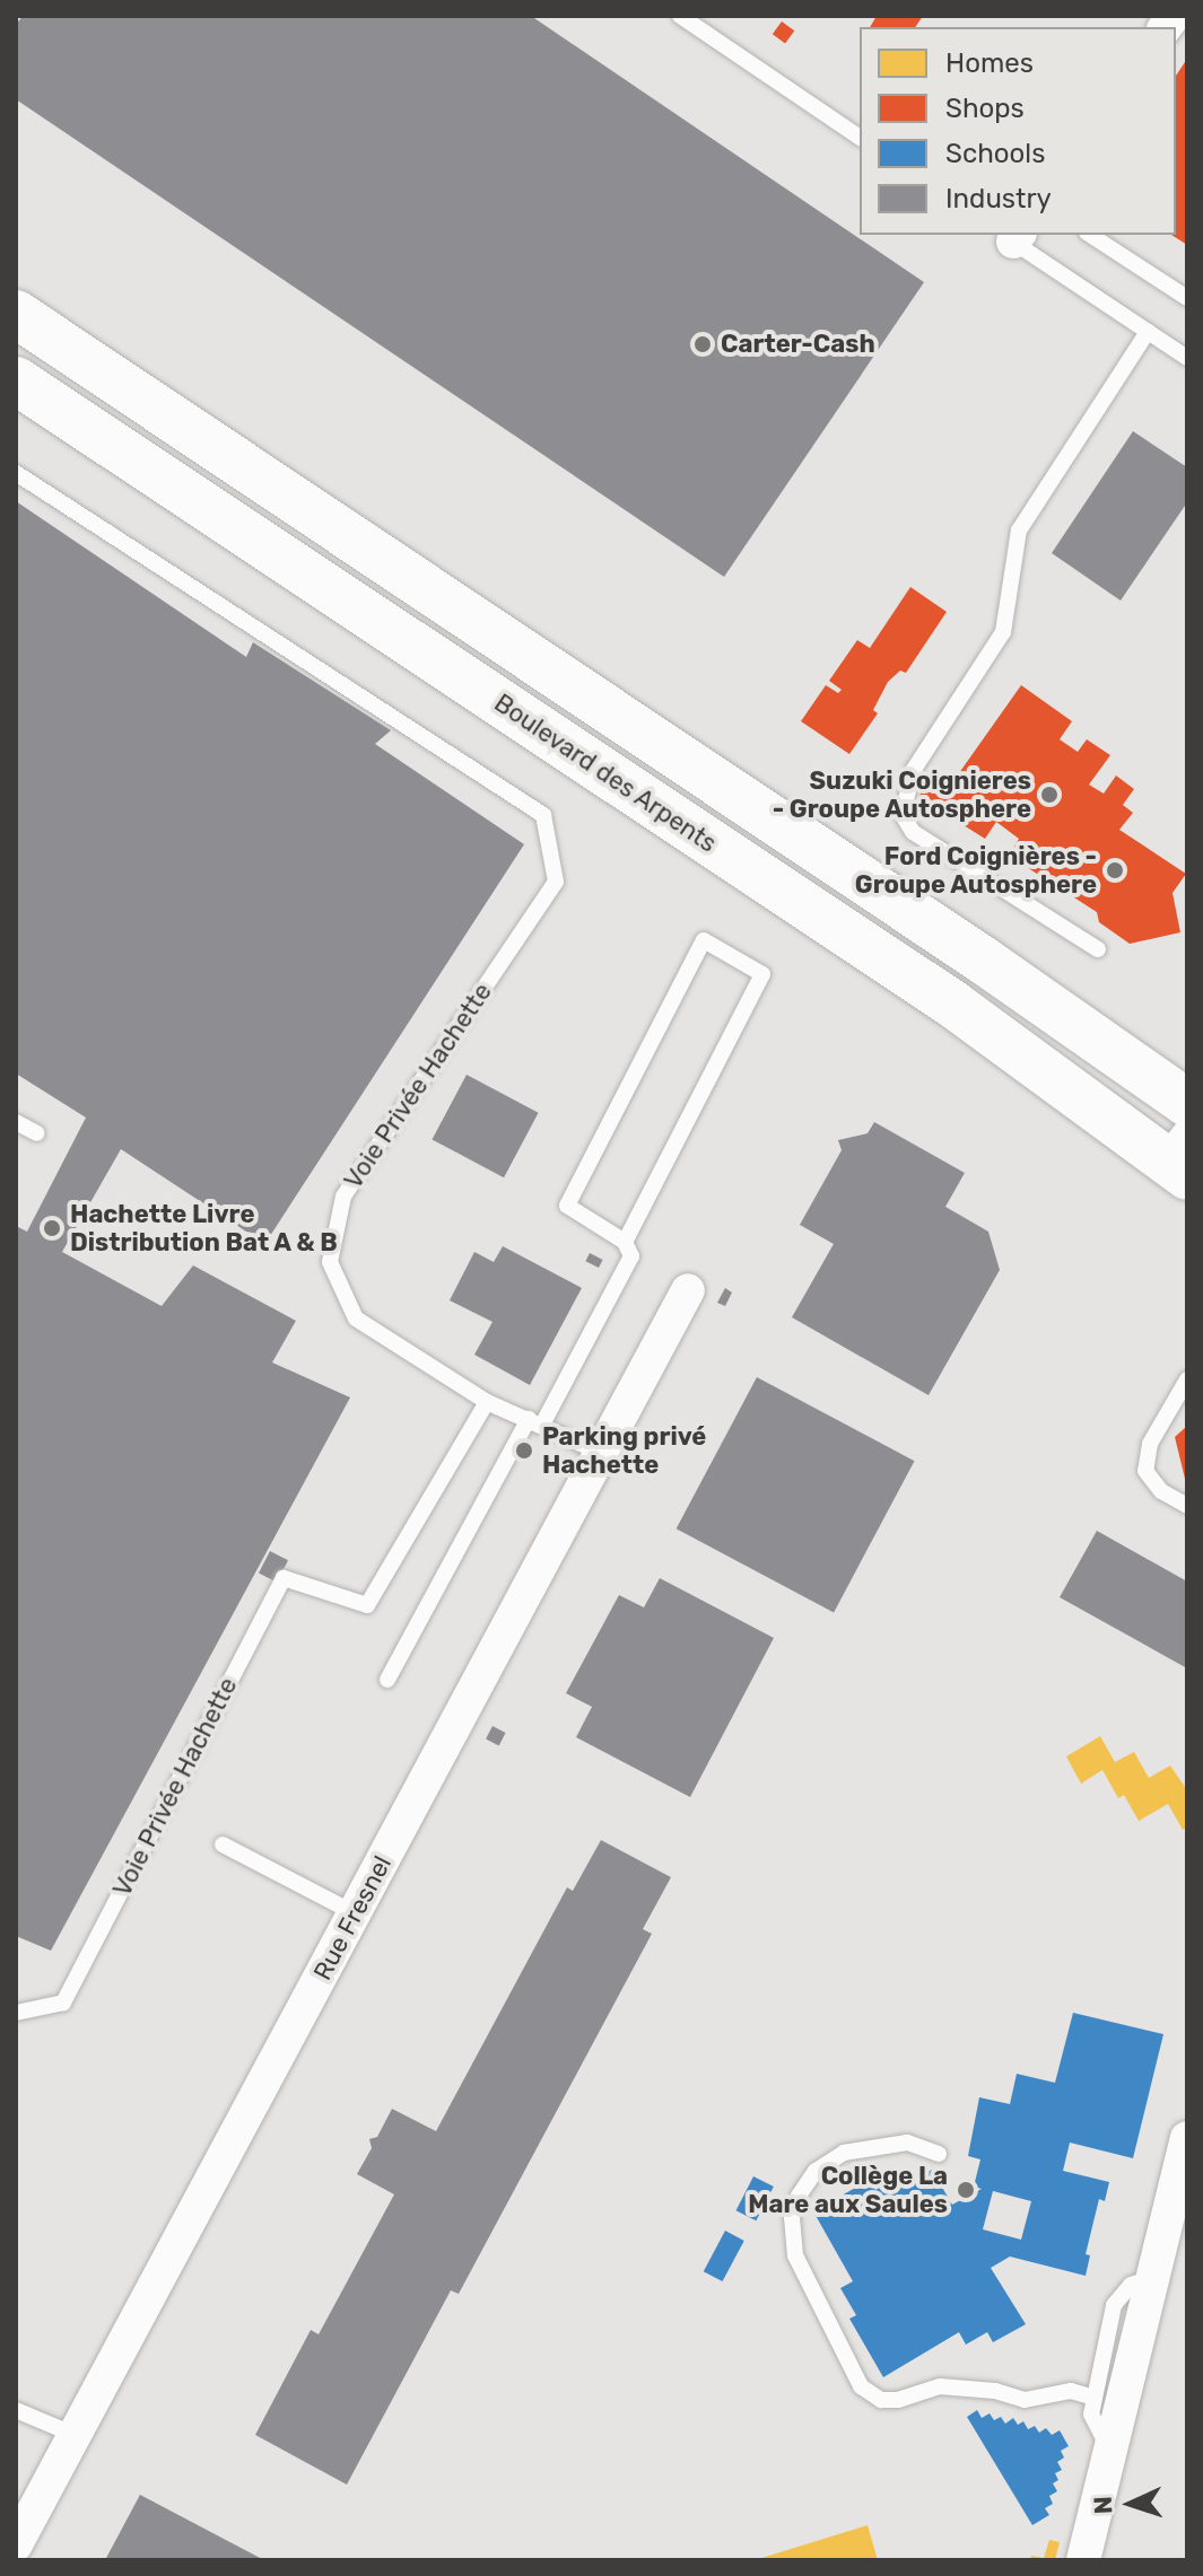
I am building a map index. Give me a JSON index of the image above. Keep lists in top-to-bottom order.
{
  "streets": {
    "street": ["Boulevard des Arpents", "Rue Fresnel"],
    "lane": ["Voie Privée Hachette"]
  },
  "places": [
    "Carter-Cash",
    "Suzuki Coignieres - Groupe Autosphere",
    "Ford Coignières - Groupe Autosphere",
    "Hachette Livre Distribution Bat A & B",
    "Parking privé Hachette",
    "Collège La Mare aux Saules"
  ],
  "legend": [
    "Homes",
    "Shops",
    "Schools",
    "Industry"
  ],
  "north": "left"
}
